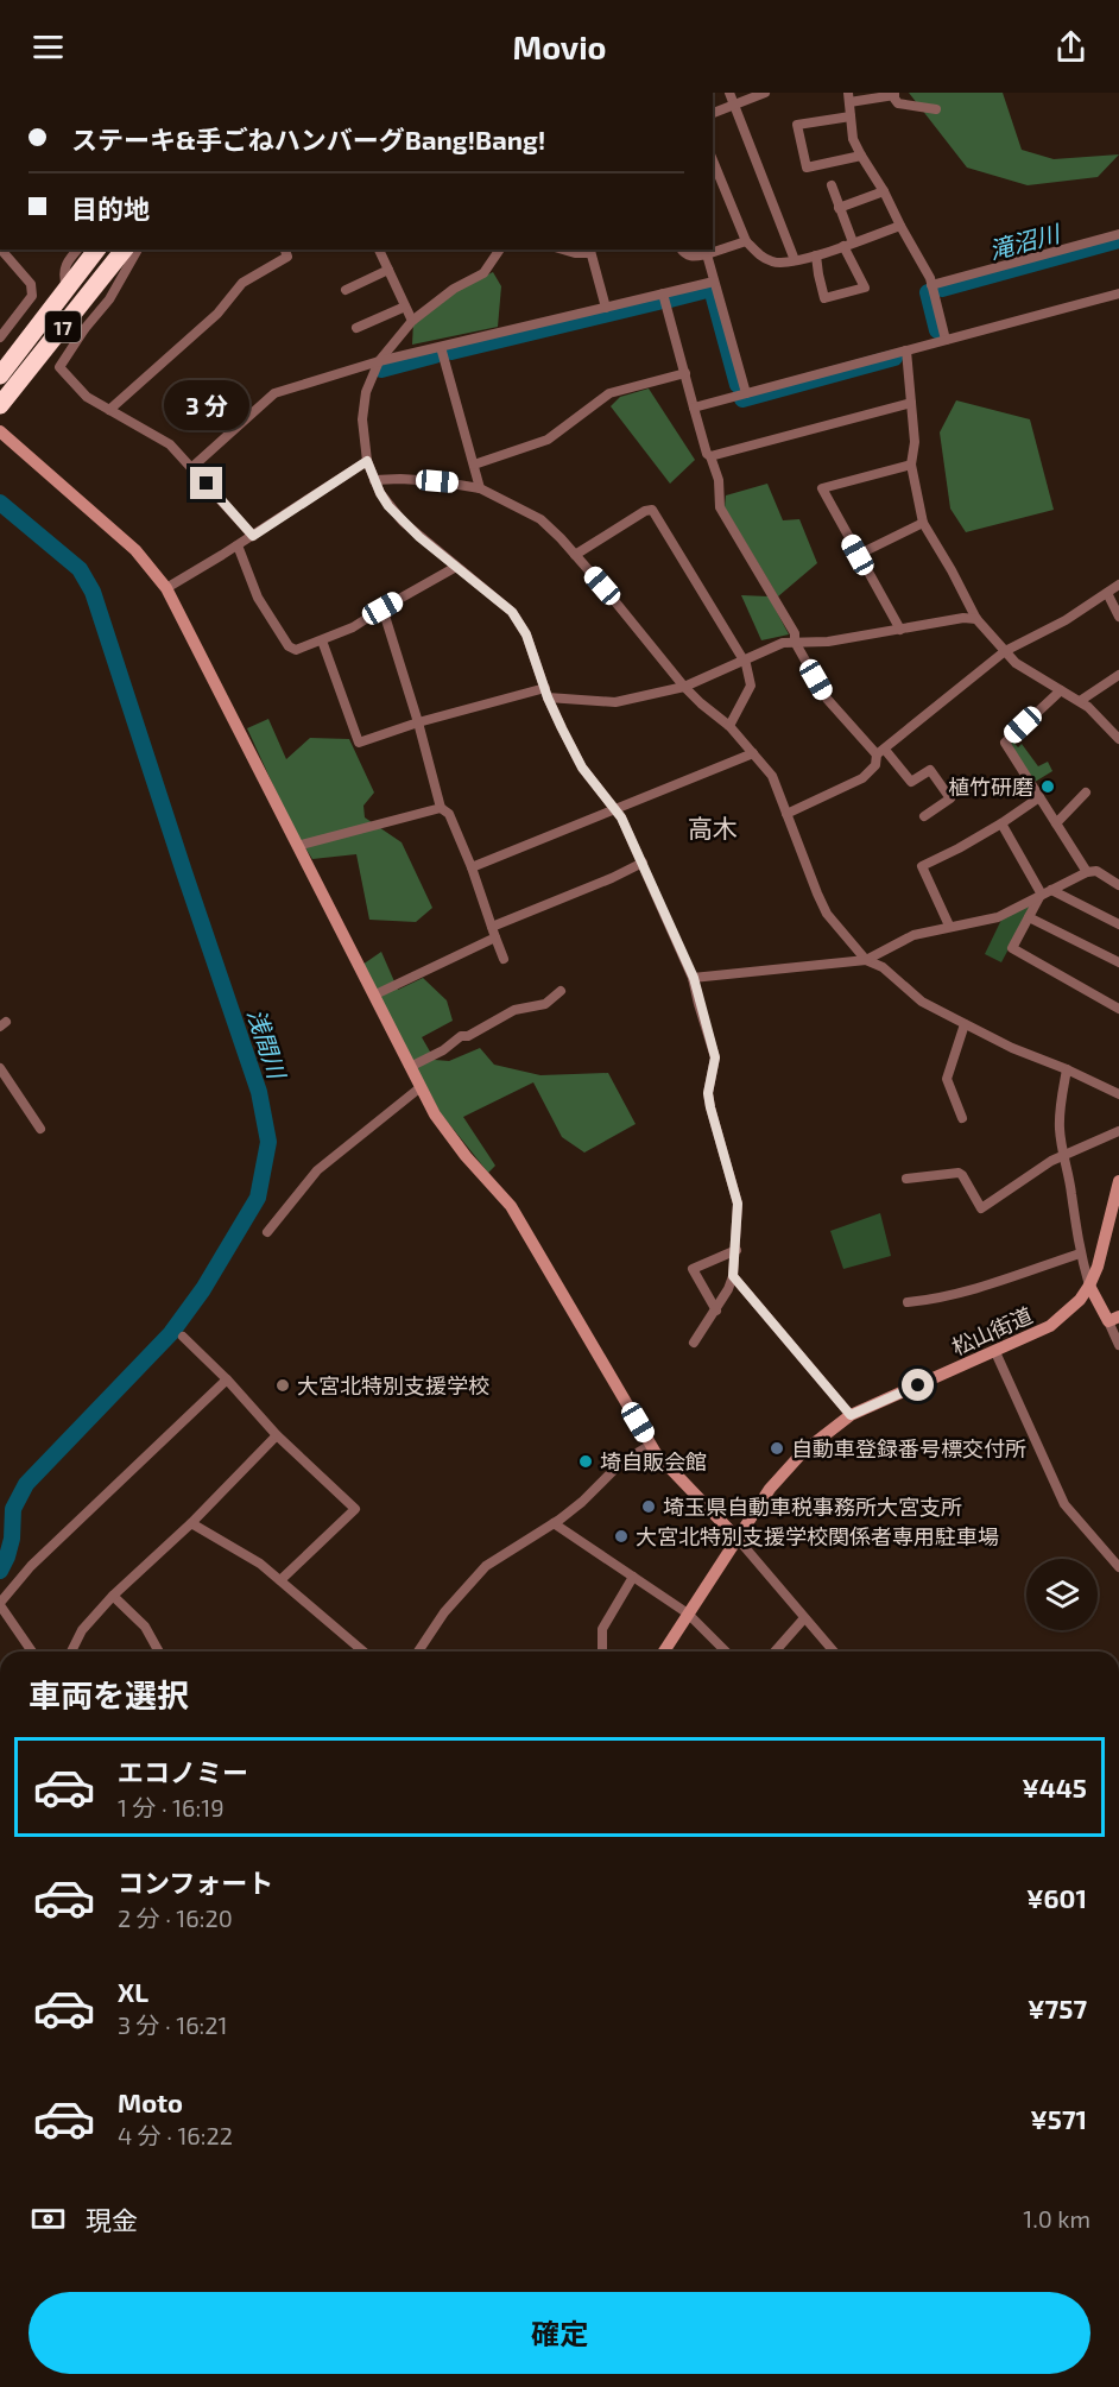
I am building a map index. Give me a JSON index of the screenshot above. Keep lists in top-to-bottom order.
{
  "streets": {
    "highway": ["17"],
    "street": ["松山街道"]
  },
  "districts": ["高木"],
  "water": ["滝沼川", "浅間川"],
  "places": [
    "植竹研磨",
    "大宮北特別支援学校",
    "自動車登録番号標交付所",
    "埼自販会館",
    "埼玉県自動車税事務所大宮支所",
    "大宮北特別支援学校関係者専用駐車場"
  ],
  "page": {
    "header": "Movio",
    "banner": ["ステーキ&手ごねハンバーグBang!Bang!", "目的地"],
    "bubble": "3 分",
    "heading": "車両を選択",
    "list": [
      {
        "name": "エコノミー",
        "note": "1 分 · 16:19",
        "value": "¥445"
      },
      {
        "name": "コンフォート",
        "note": "2 分 · 16:20",
        "value": "¥601"
      },
      {
        "name": "XL",
        "note": "3 分 · 16:21",
        "value": "¥757"
      },
      {
        "name": "Moto",
        "note": "4 分 · 16:22",
        "value": "¥571"
      }
    ],
    "pay": ["現金", "1.0 km"],
    "buttons": "確定"
  }
}
